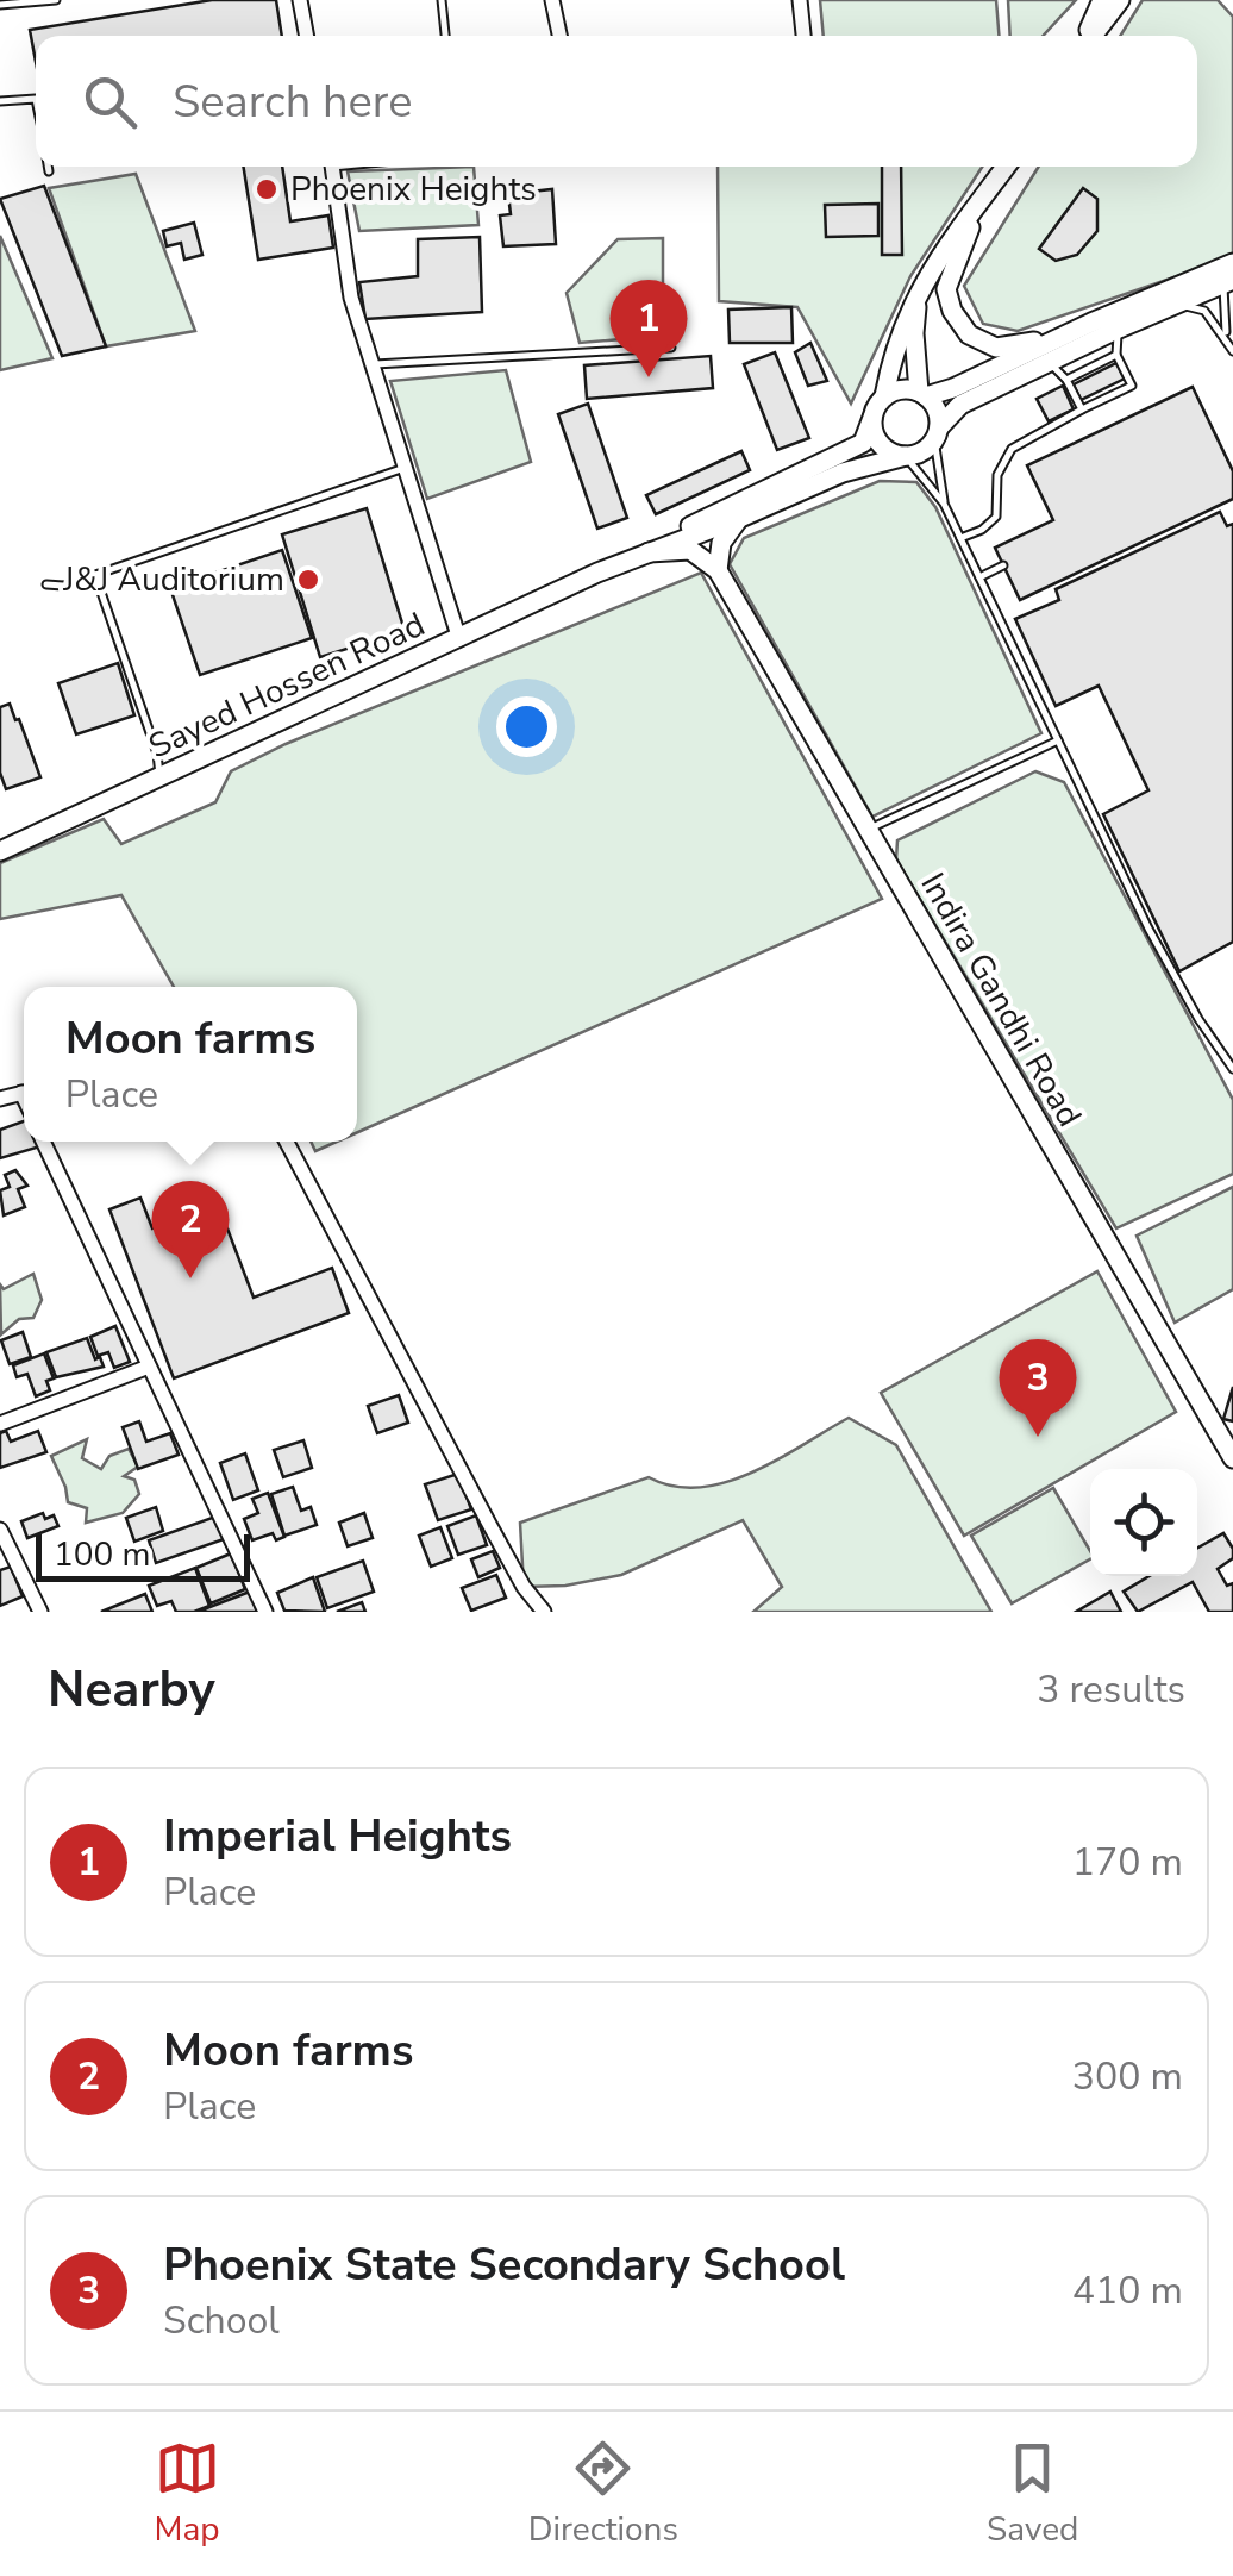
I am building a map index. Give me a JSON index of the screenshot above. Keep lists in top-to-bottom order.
{
  "streets": {
    "main road": ["Sayed Hossen Road", "Indira Gandhi Road"]
  },
  "places": ["Phoenix Heights", "J&J Auditorium"],
  "scale_bar": "100 m",
  "page": {
    "search": "Search here",
    "pins": ["1", "2", "3"],
    "popup": ["Moon farms", "Place"],
    "scale": "100 m",
    "heading": ["Nearby", "3 results"],
    "list": [
      {
        "mark": "1",
        "name": "Imperial Heights",
        "note": "Place",
        "value": "170 m"
      },
      {
        "mark": "2",
        "name": "Moon farms",
        "note": "Place",
        "value": "300 m"
      },
      {
        "mark": "3",
        "name": "Phoenix State Secondary School",
        "note": "School",
        "value": "410 m"
      }
    ],
    "nav": ["Map", "Directions", "Saved"]
  }
}
